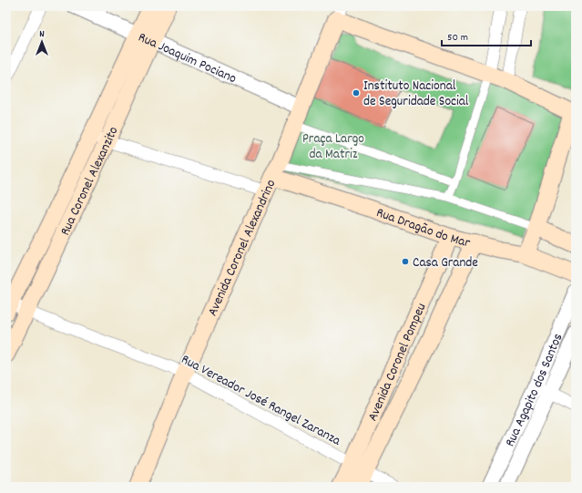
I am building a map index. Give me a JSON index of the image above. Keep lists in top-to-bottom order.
{
  "streets": {
    "main road": [
      "Rua Coronel Alexanzito",
      "Rua Dragão do Mar",
      "Avenida Coronel Alexandrino",
      "Avenida Coronel Pompeu"
    ],
    "street": ["Rua Joaquim Pociano", "Rua Agapito dos Santos", "Rua Vereador José Rangel Zaranza"]
  },
  "crossings": [
    ["Rua Joaquim Pociano", "Rua Coronel Alexanzito"],
    ["Rua Joaquim Pociano", "Avenida Coronel Alexandrino"],
    ["Rua Coronel Alexanzito", "Rua Dragão do Mar"],
    ["Rua Coronel Alexanzito", "Rua Vereador José Rangel Zaranza"],
    ["Rua Dragão do Mar", "Avenida Coronel Alexandrino"],
    ["Rua Dragão do Mar", "Avenida Coronel Pompeu"],
    ["Avenida Coronel Alexandrino", "Rua Vereador José Rangel Zaranza"],
    ["Avenida Coronel Pompeu", "Rua Vereador José Rangel Zaranza"]
  ],
  "parks": ["Praça Largo da Matriz"],
  "places": ["Instituto Nacional de Seguridade Social", "Casa Grande"],
  "scale_bar": "50 m",
  "north": "top"
}
